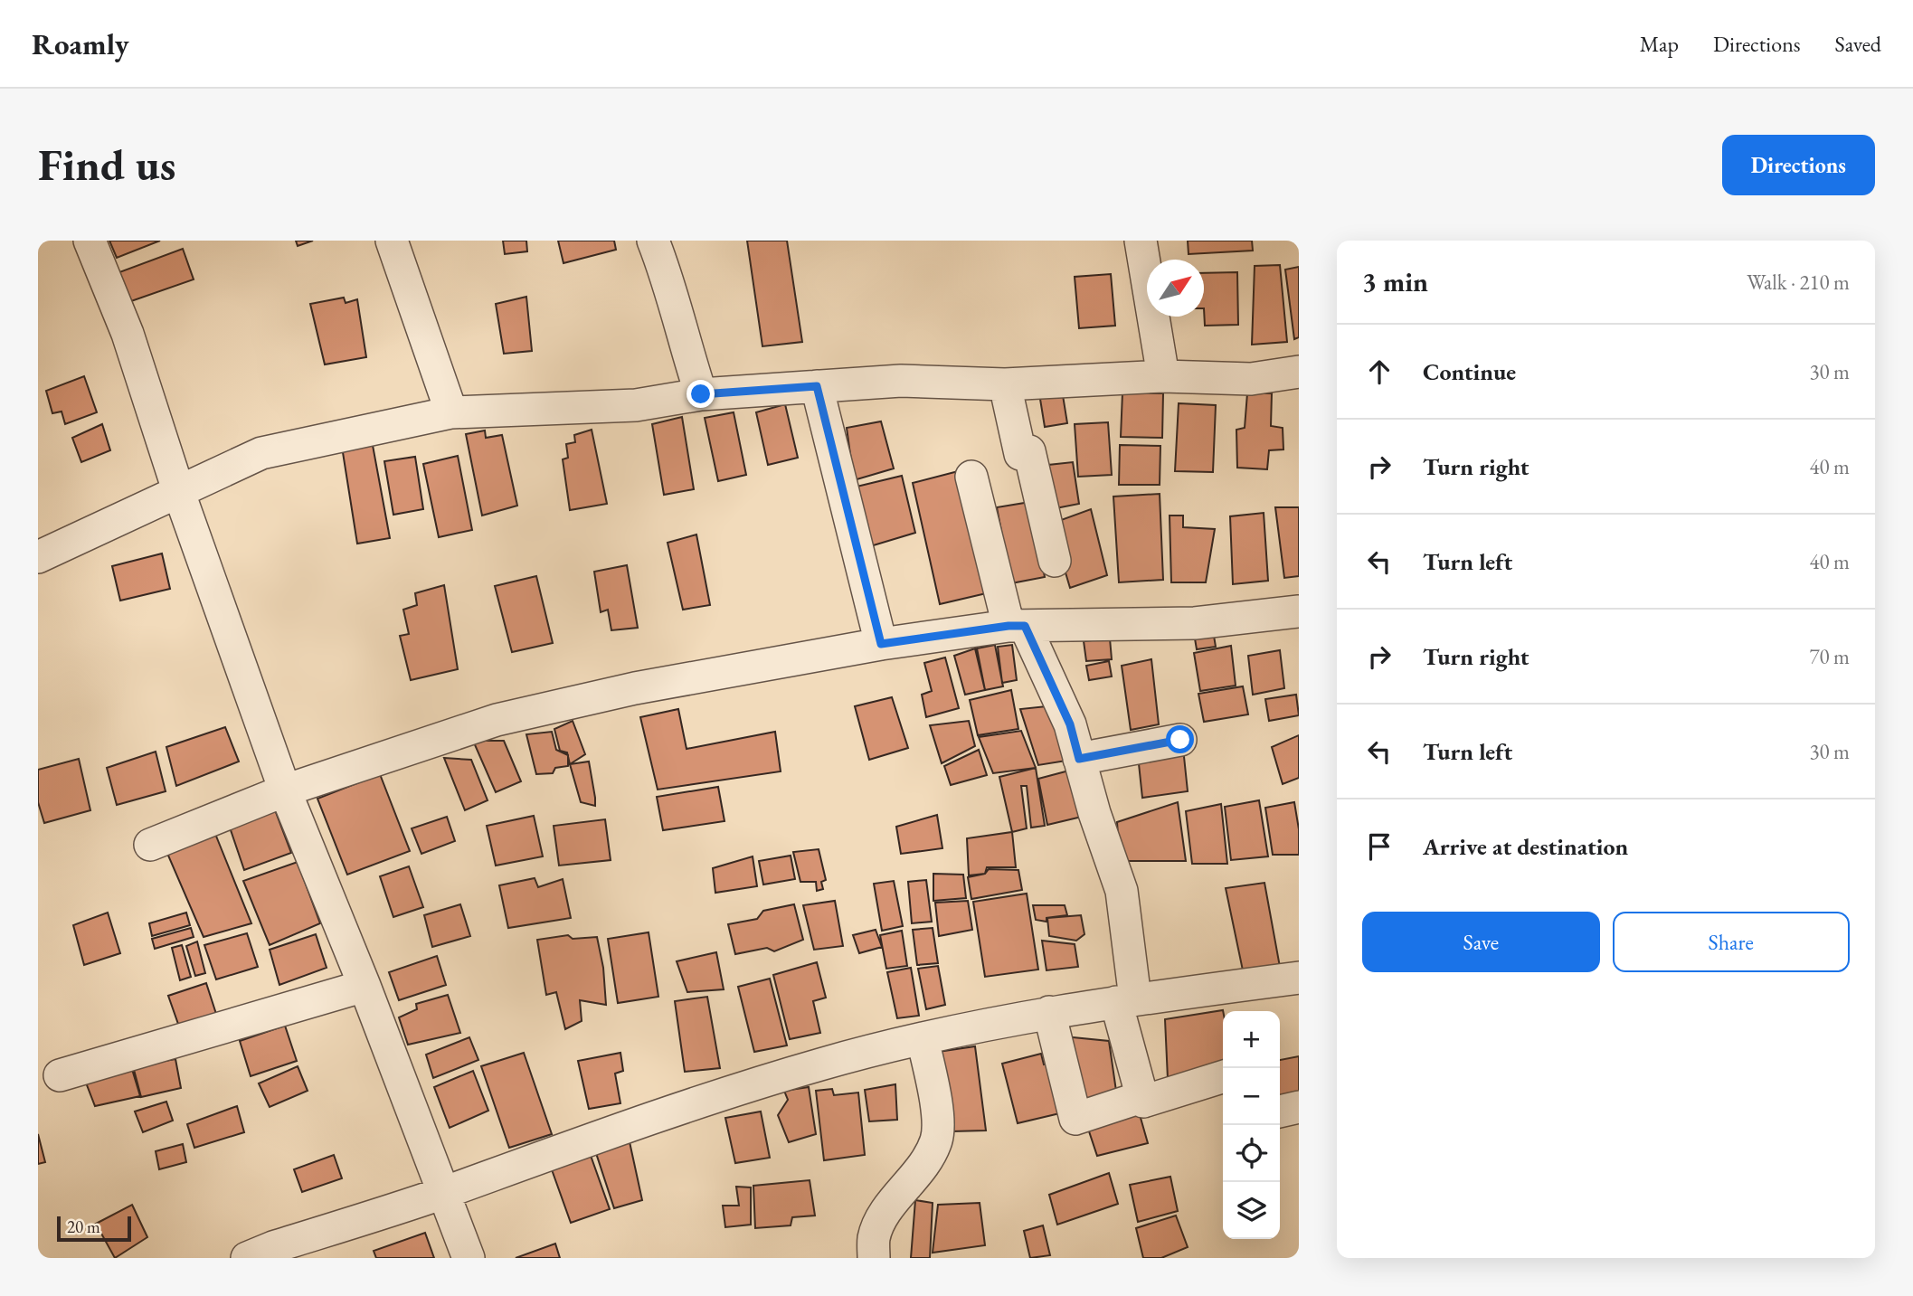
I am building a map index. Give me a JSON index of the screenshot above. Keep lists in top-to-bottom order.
{
  "scale_bar": "20 m",
  "north": "top right",
  "page": {
    "header": "Roamly",
    "nav": ["Map", "Directions", "Saved"],
    "buttons": [
      "Directions",
      ["Save", "Share"]
    ],
    "title": "Find us",
    "heading": ["3 min", "Walk · 210 m"],
    "list": [
      ["Continue", "30 m"],
      ["Turn right", "40 m"],
      ["Turn left", "40 m"],
      ["Turn right", "70 m"],
      ["Turn left", "30 m"],
      "Arrive at destination"
    ],
    "map_buttons": ["+", "−"],
    "scale": "20 m"
  }
}
